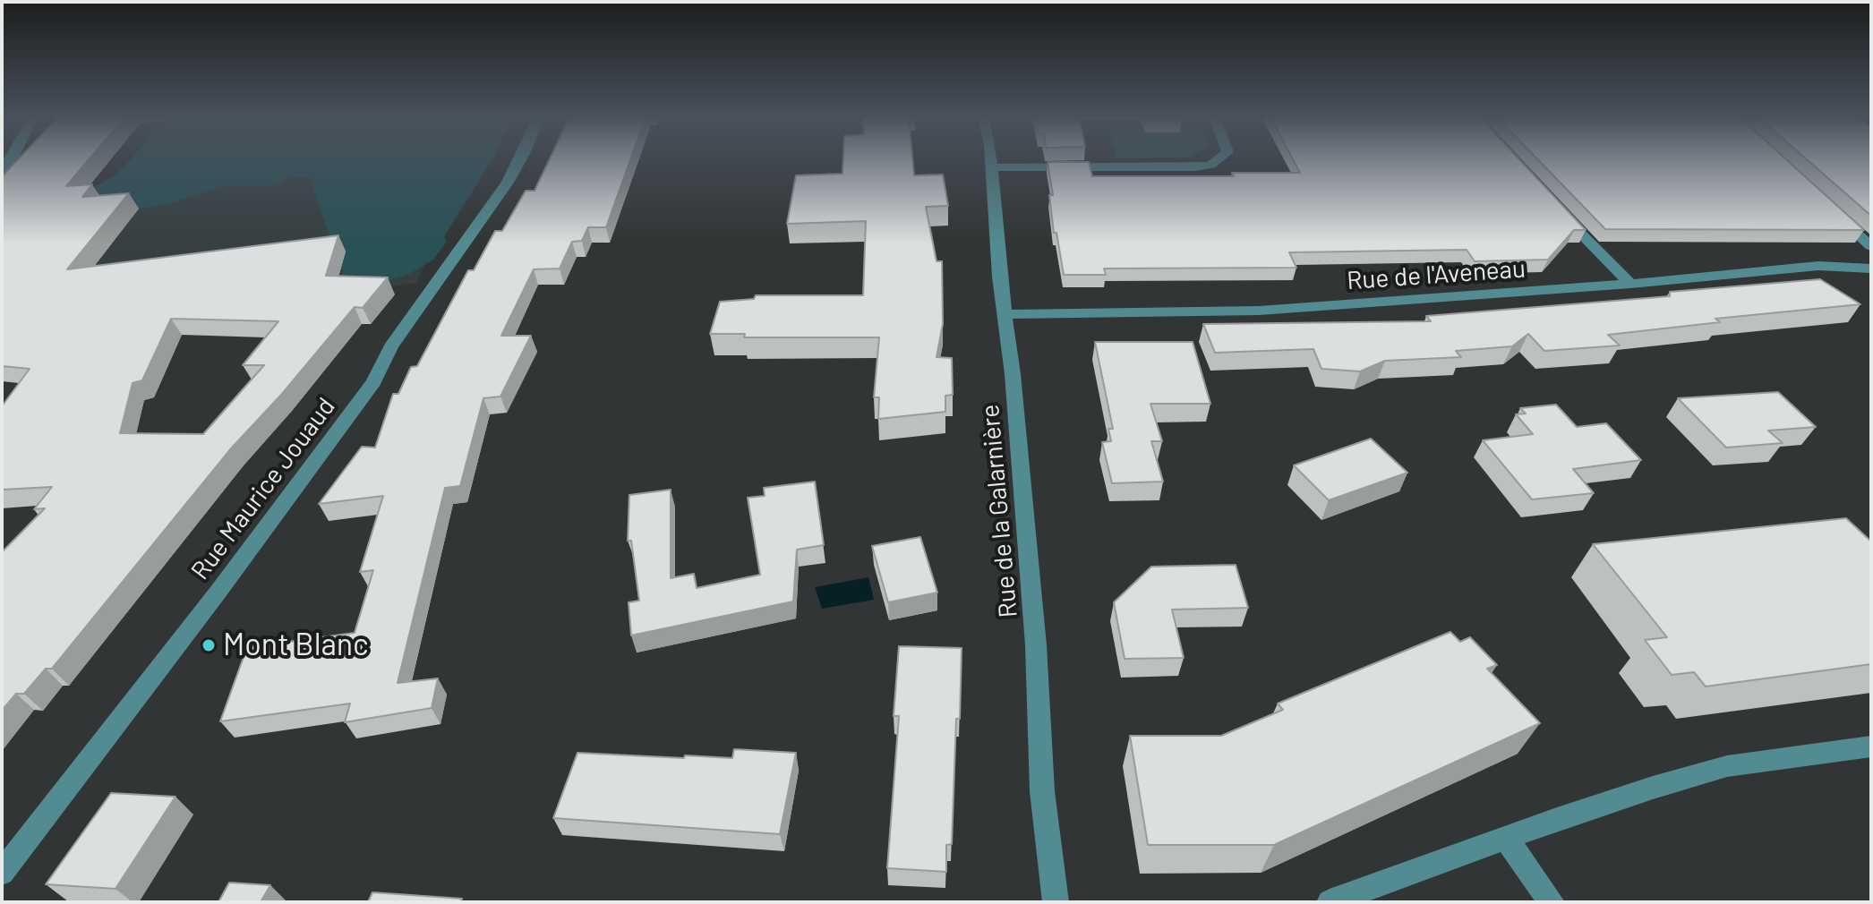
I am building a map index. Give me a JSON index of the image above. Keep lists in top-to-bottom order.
{
  "streets": {
    "street": ["Rue de l'Aveneau", "Rue Maurice Jouaud", "Rue de la Galarnière"]
  },
  "crossings": [
    ["Rue de l'Aveneau", "Rue de la Galarnière"]
  ],
  "places": ["Mont Blanc"]
}
